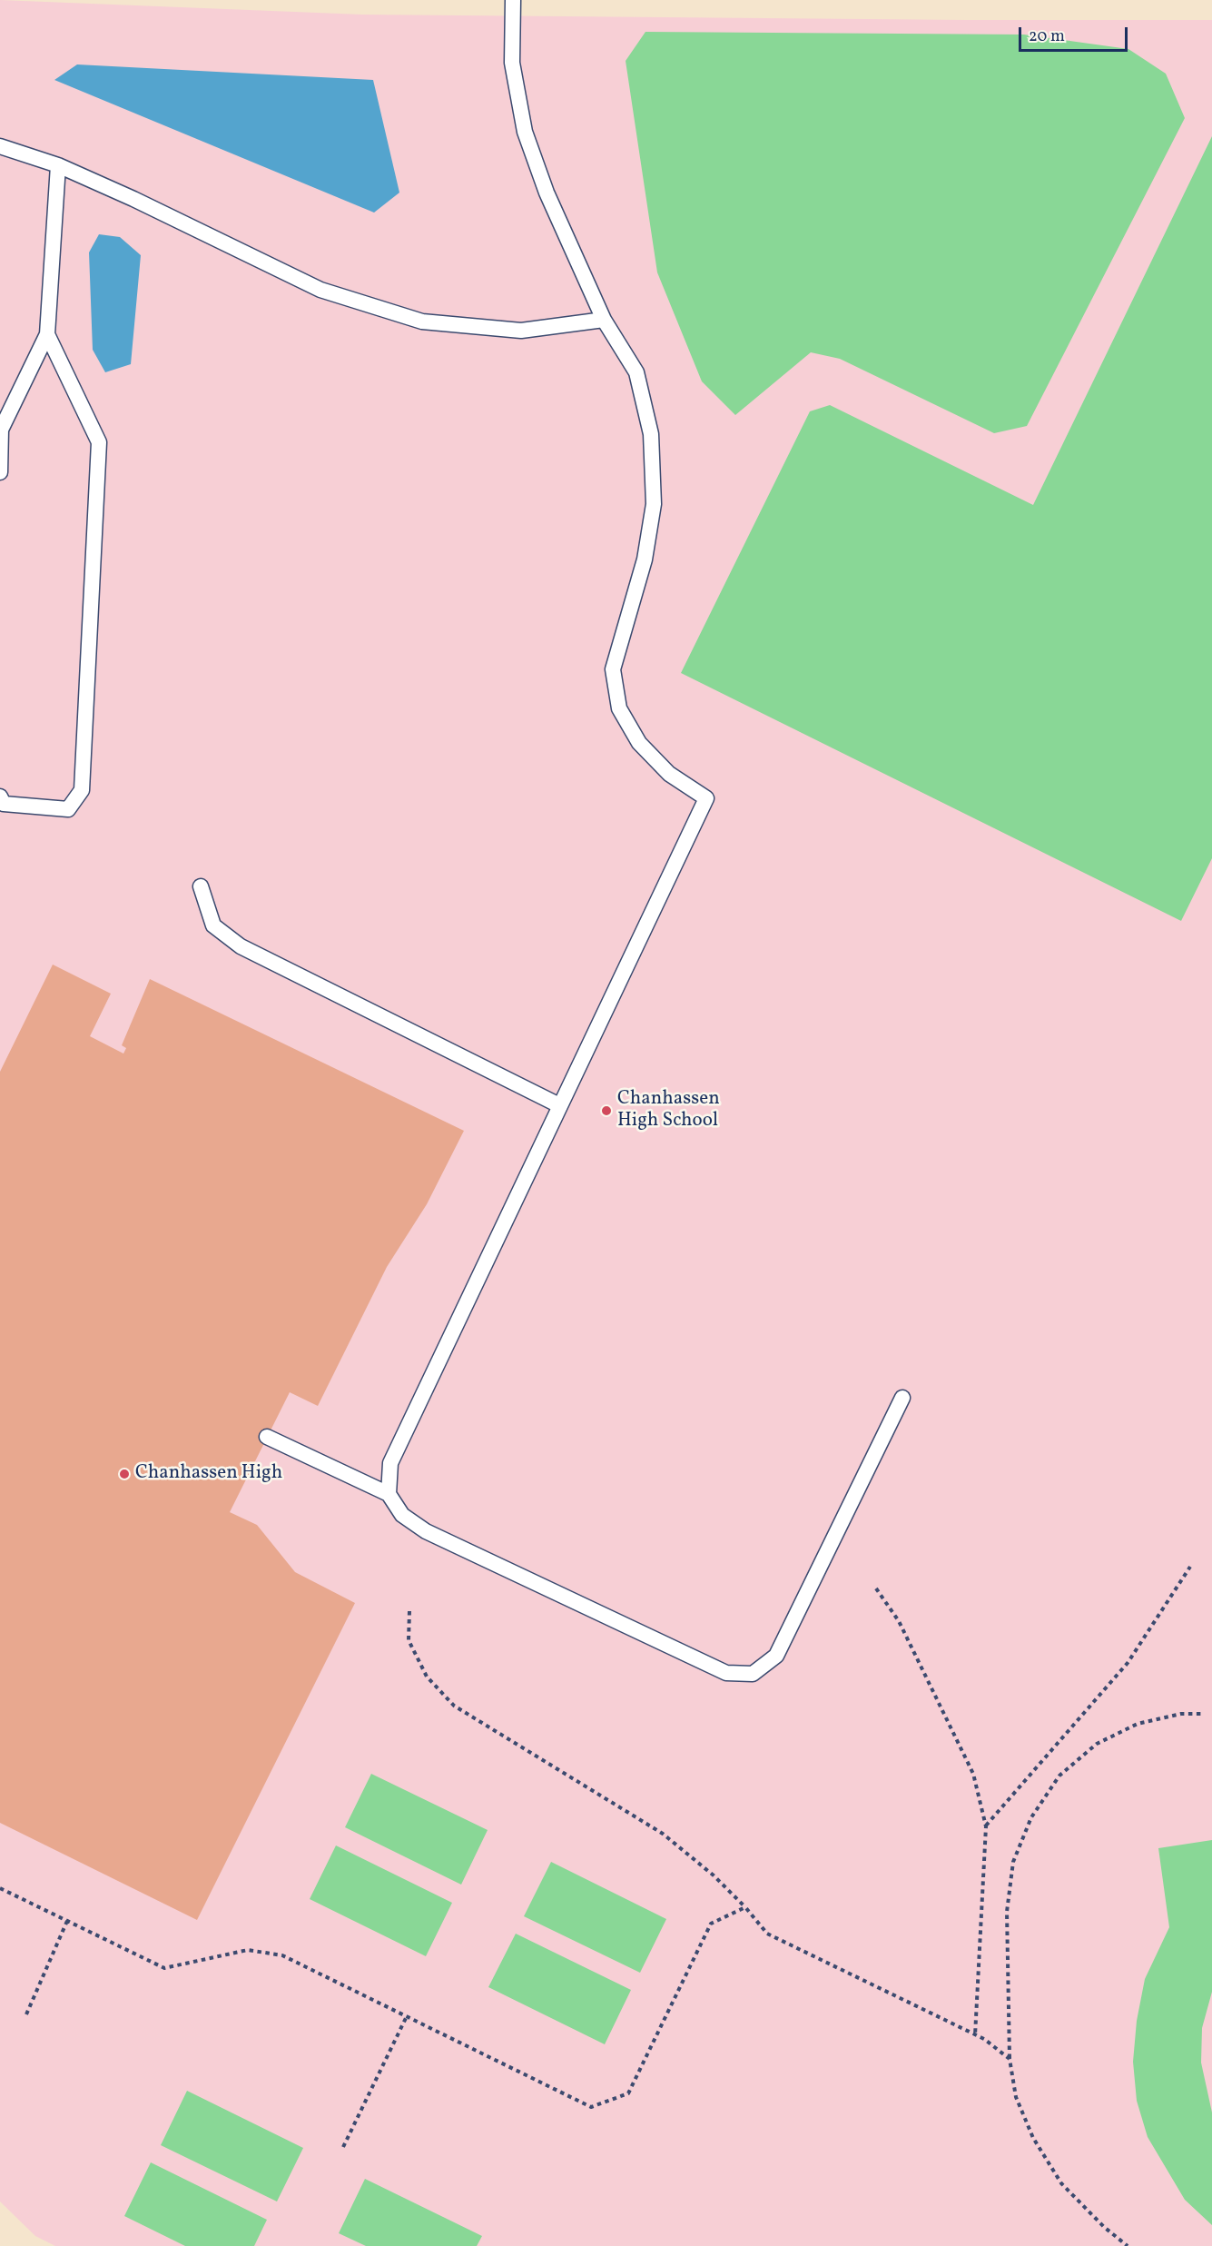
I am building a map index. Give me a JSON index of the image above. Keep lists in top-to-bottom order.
{
  "places": ["Chanhassen High School", "Chanhassen High"],
  "scale_bar": "20 m"
}
